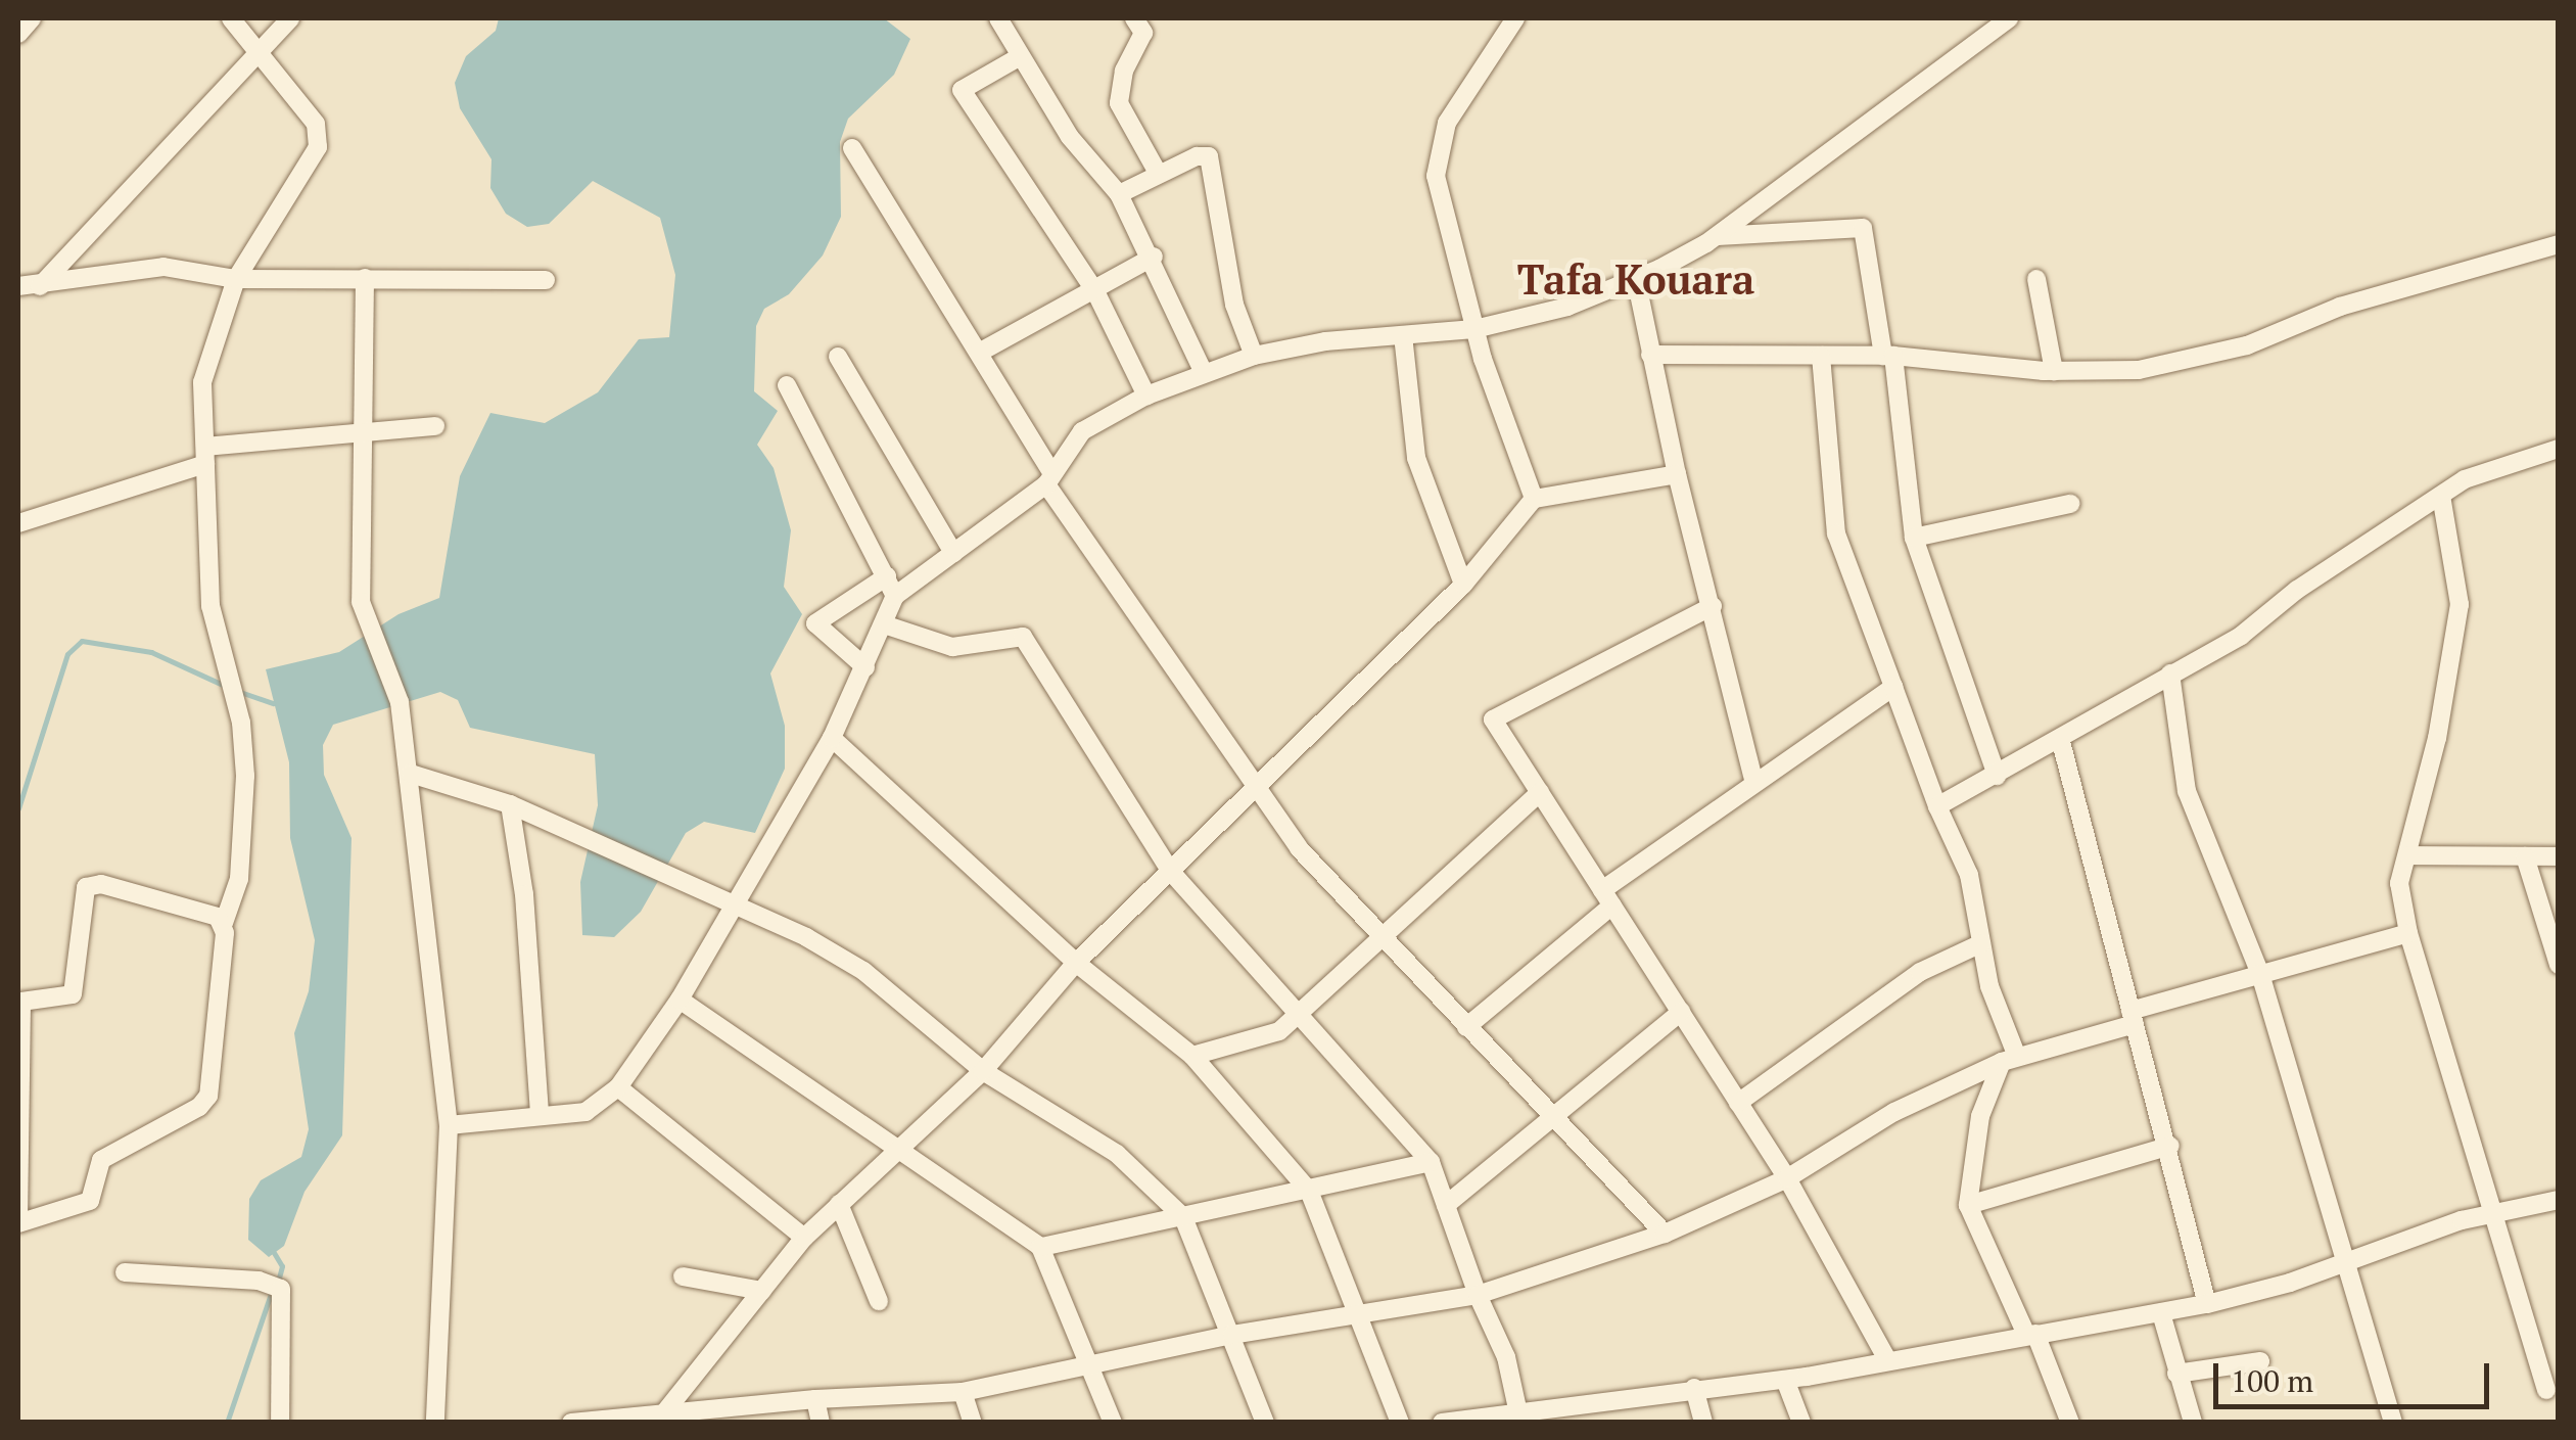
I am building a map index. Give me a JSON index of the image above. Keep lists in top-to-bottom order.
{
  "districts": ["Tafa Kouara"],
  "scale_bar": "100 m"
}
